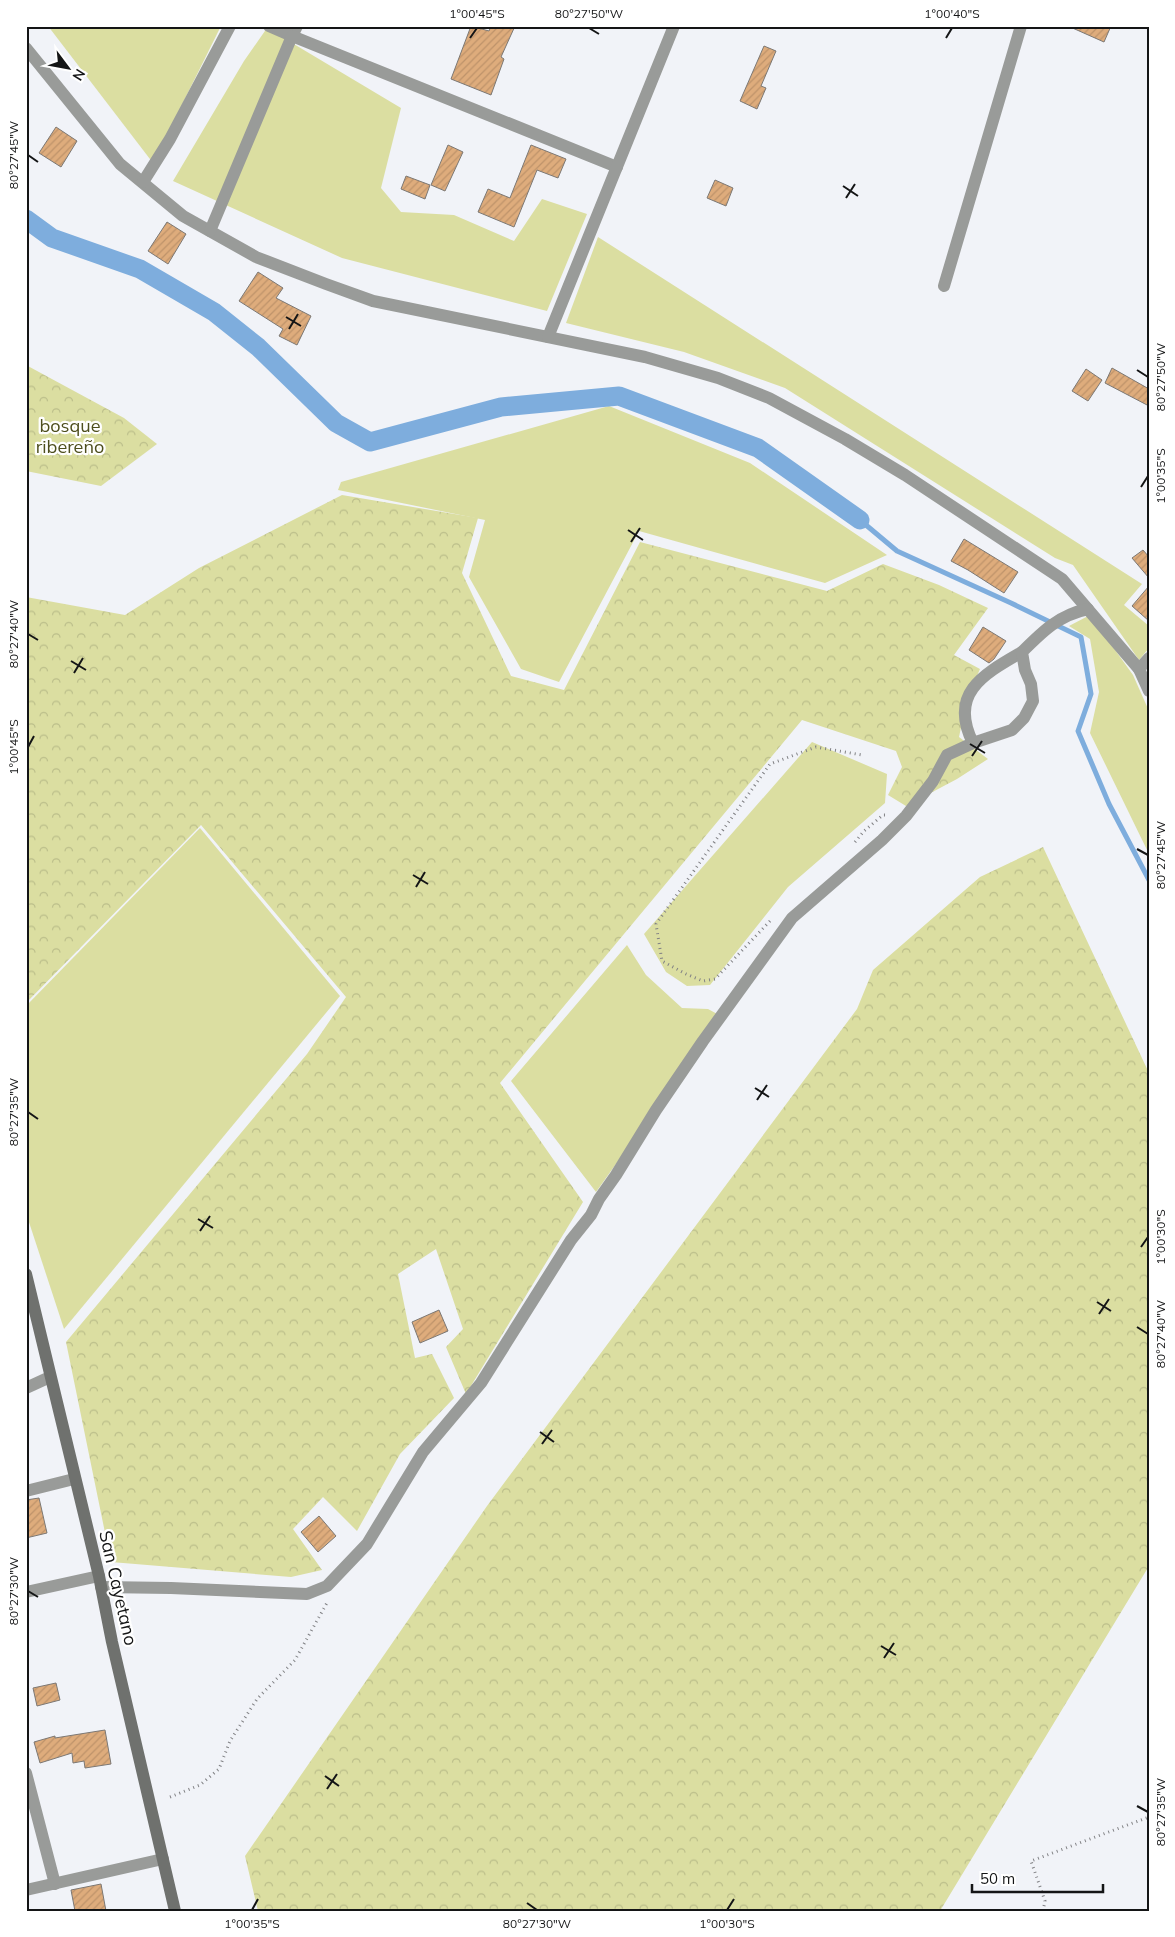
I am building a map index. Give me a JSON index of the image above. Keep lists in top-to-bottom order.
{
  "streets": {
    "main road": ["San Cayetano"]
  },
  "parks": ["bosque ribereño"],
  "scale_bar": "50 m",
  "north": "bottom right",
  "coordinates": [
    "1°00'45\"S",
    "80°27'50\"W",
    "1°00'40\"S",
    "80°27'45\"W",
    "1°00'35\"S",
    "80°27'40\"W",
    "80°27'35\"W",
    "1°00'30\"S",
    "80°27'30\"W"
  ]
}
